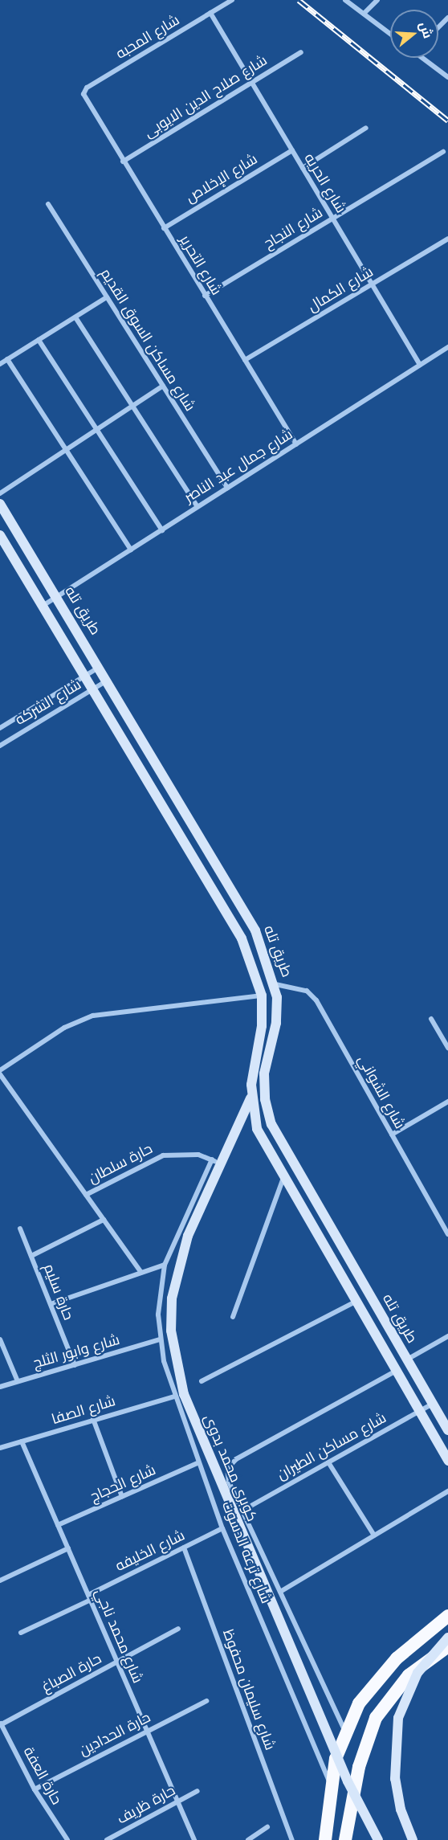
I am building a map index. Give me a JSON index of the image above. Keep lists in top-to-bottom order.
{
  "streets": {
    "main road": ["طريق تله", "كوبرى محمد بدوى"],
    "street": [
      "شارع المحبه",
      "شارع صلاح الدين الايوبى",
      "شارع الإخلاص",
      "شارع الحريه",
      "شارع النجاح",
      "شارع التحرير",
      "شارع الكمال",
      "شارع مساكن السوق القديم",
      "شارع جمال عبد الناصر",
      "شارع الشركه",
      "شارع الشواني",
      "حارة سلطان",
      "حارة سليم",
      "شارع وابور الثلج",
      "شارع الصفا",
      "شارع مساكن الطيران",
      "شارع الحجاج",
      "شارع الخليفه",
      "شارع ترعه الدسوت",
      "شارع محمد ناجي",
      "حارة الصباغ",
      "شارع سليمان محفوظ",
      "حارة الحدادين",
      "حارة العفة",
      "حارة ظريف"
    ]
  },
  "crossings": [
    ["شارع المحبه", "شارع الحريه"],
    ["شارع المحبه", "شارع التحرير"],
    ["شارع صلاح الدين الايوبى", "شارع الحريه"],
    ["شارع صلاح الدين الايوبى", "شارع التحرير"],
    ["شارع الإخلاص", "شارع الحريه"],
    ["شارع الإخلاص", "شارع التحرير"],
    ["شارع الحريه", "شارع النجاح"],
    ["شارع الحريه", "شارع الكمال"],
    ["شارع الحريه", "شارع جمال عبد الناصر"],
    ["شارع النجاح", "شارع التحرير"],
    ["شارع التحرير", "شارع الكمال"],
    ["شارع التحرير", "شارع جمال عبد الناصر"],
    ["شارع مساكن السوق القديم", "شارع جمال عبد الناصر"],
    ["شارع جمال عبد الناصر", "طريق تله"],
    ["طريق تله", "شارع الشركه"],
    ["طريق تله", "شارع الشواني"],
    ["طريق تله", "شارع مساكن الطيران"],
    ["طريق تله", "كوبرى محمد بدوى"],
    ["حارة سلطان", "كوبرى محمد بدوى"],
    ["حارة سلطان", "شارع ترعه الدسوت"],
    ["حارة سليم", "شارع وابور الثلج"],
    ["شارع وابور الثلج", "شارع ترعه الدسوت"],
    ["شارع الصفا", "شارع ترعه الدسوت"],
    ["شارع الصفا", "شارع محمد ناجي"],
    ["كوبرى محمد بدوى", "شارع ترعه الدسوت"],
    ["شارع الحجاج", "شارع ترعه الدسوت"],
    ["شارع الحجاج", "شارع محمد ناجي"],
    ["شارع الخليفه", "شارع ترعه الدسوت"],
    ["شارع الخليفه", "شارع محمد ناجي"],
    ["شارع الخليفه", "شارع سليمان محفوظ"],
    ["شارع محمد ناجي", "حارة الصباغ"],
    ["شارع محمد ناجي", "حارة الحدادين"],
    ["شارع محمد ناجي", "حارة ظريف"],
    ["حارة الصباغ", "حارة العفة"],
    ["حارة الحدادين", "حارة العفة"]
  ],
  "north": "right"
}
